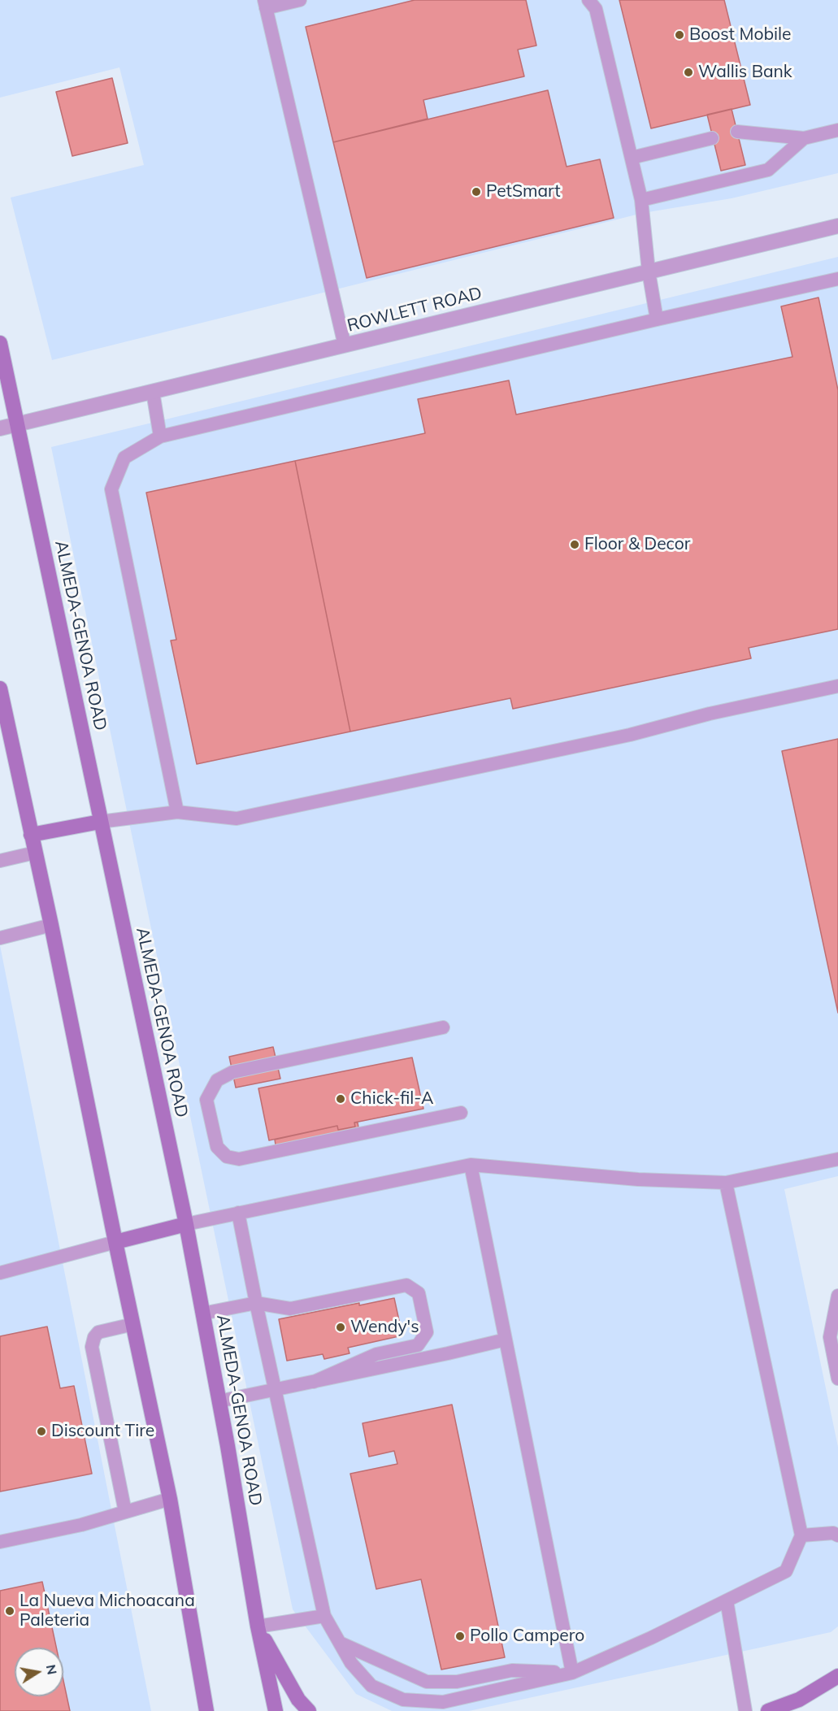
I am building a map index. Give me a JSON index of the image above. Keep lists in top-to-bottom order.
{
  "streets": {
    "main road": ["ALMEDA-GENOA ROAD"],
    "street": ["ROWLETT ROAD"]
  },
  "crossings": [
    ["ROWLETT ROAD", "ALMEDA-GENOA ROAD"]
  ],
  "places": [
    "Boost Mobile",
    "Wallis Bank",
    "PetSmart",
    "Floor & Decor",
    "Chick-fil-A",
    "Wendy's",
    "Discount Tire",
    "La Nueva Michoacana Paleteria",
    "Pollo Campero"
  ],
  "north": "right"
}
